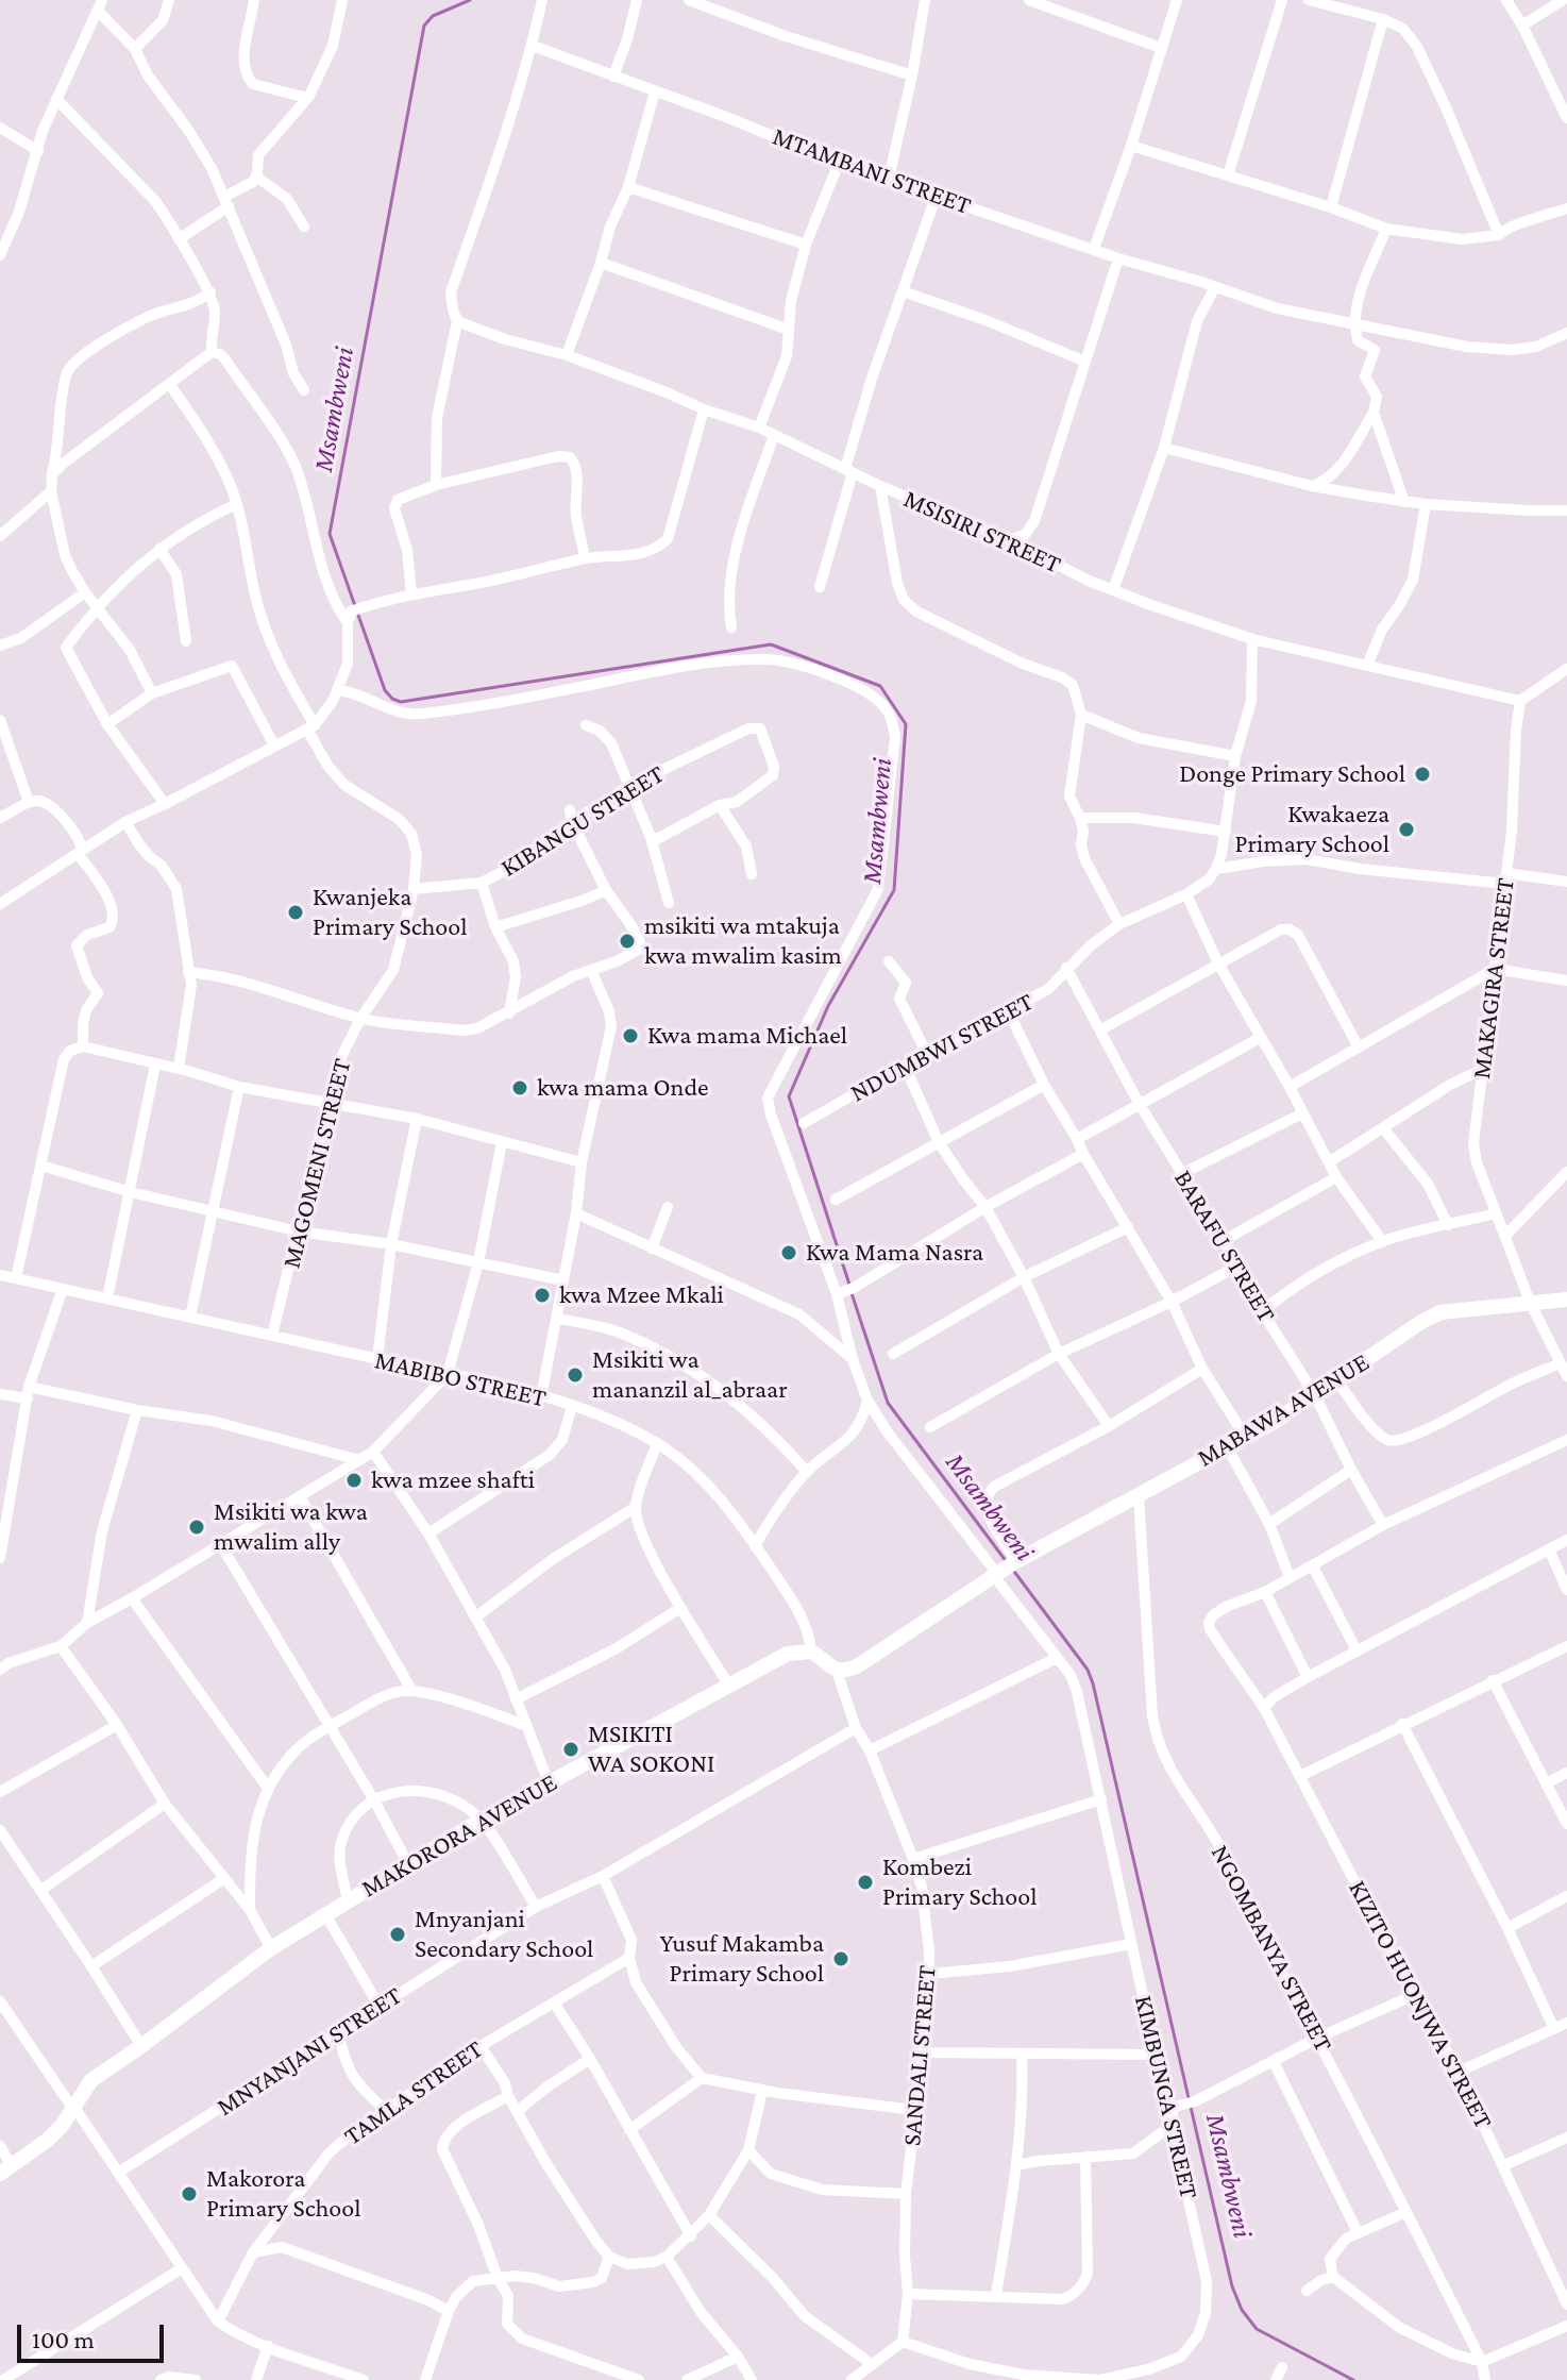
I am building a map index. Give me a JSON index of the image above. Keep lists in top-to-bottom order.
{
  "streets": {
    "street": [
      "MTAMBANI STREET",
      "MSISIRI STREET",
      "KIBANGU STREET",
      "MAKAGIRA STREET",
      "NDUMBWI STREET",
      "MAGOMENI STREET",
      "BARAFU STREET",
      "MABIBO STREET",
      "MABAWA AVENUE",
      "MAKORORA AVENUE",
      "NGOMBANYA STREET",
      "KIZITO HUONJWA STREET",
      "MNYANJANI STREET",
      "SANDALI STREET",
      "TAMLA STREET",
      "KIMBUNGA STREET"
    ]
  },
  "crossings": [
    ["MSISIRI STREET", "MAKAGIRA STREET"],
    ["KIBANGU STREET", "MAGOMENI STREET"],
    ["MAKAGIRA STREET", "MABAWA AVENUE"],
    ["NDUMBWI STREET", "BARAFU STREET"],
    ["MAGOMENI STREET", "MABIBO STREET"],
    ["BARAFU STREET", "MABAWA AVENUE"],
    ["MABIBO STREET", "MAKORORA AVENUE"],
    ["MABAWA AVENUE", "NGOMBANYA STREET"],
    ["MABAWA AVENUE", "KIMBUNGA STREET"],
    ["MNYANJANI STREET", "SANDALI STREET"],
    ["SANDALI STREET", "KIMBUNGA STREET"]
  ],
  "water": ["Msambweni"],
  "places": [
    "Donge Primary School",
    "Kwakaeza Primary School",
    "Kwanjeka Primary School",
    "msikiti wa mtakuja kwa mwalim kasim",
    "Kwa mama Michael",
    "kwa mama Onde",
    "Kwa Mama Nasra",
    "kwa Mzee Mkali",
    "Msikiti wa mananzil al_abraar",
    "kwa mzee shafti",
    "Msikiti wa kwa mwalim ally",
    "MSIKITI WA SOKONI",
    "Kombezi Primary School",
    "Mnyanjani Secondary School",
    "Yusuf Makamba Primary School",
    "Makorora Primary School"
  ],
  "scale_bar": "100 m"
}
